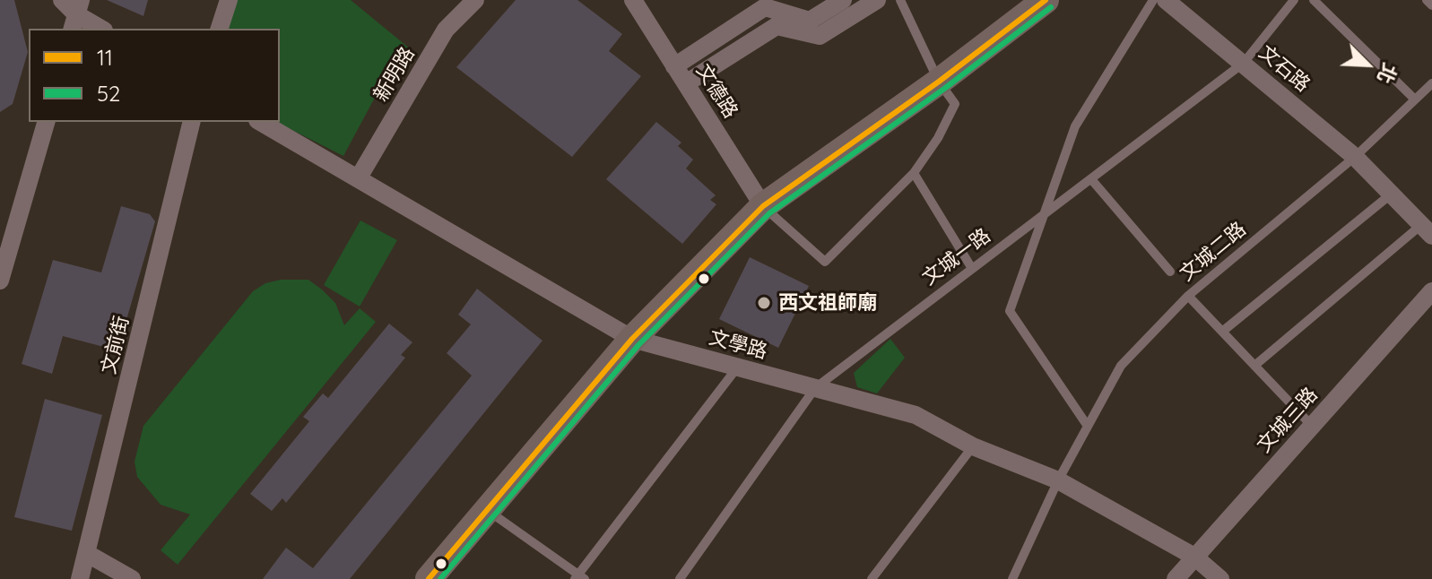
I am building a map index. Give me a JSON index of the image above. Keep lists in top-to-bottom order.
{
  "streets": {
    "street": [
      "文石路",
      "新明路",
      "文德路",
      "文前街",
      "文學路",
      "文城三路"
    ],
    "lane": ["文城二路", "文城一路"]
  },
  "crossings": [
    ["文石路", "文城二路"],
    ["文石路", "文城一路"],
    ["新明路", "文學路"],
    ["文城二路", "文學路"],
    ["文城一路", "文學路"],
    ["文學路", "文城三路"]
  ],
  "places": ["西文祖師廟"],
  "lines": ["transit line 11", "transit line 52"],
  "legend": ["11", "52"],
  "north": "bottom right"
}
